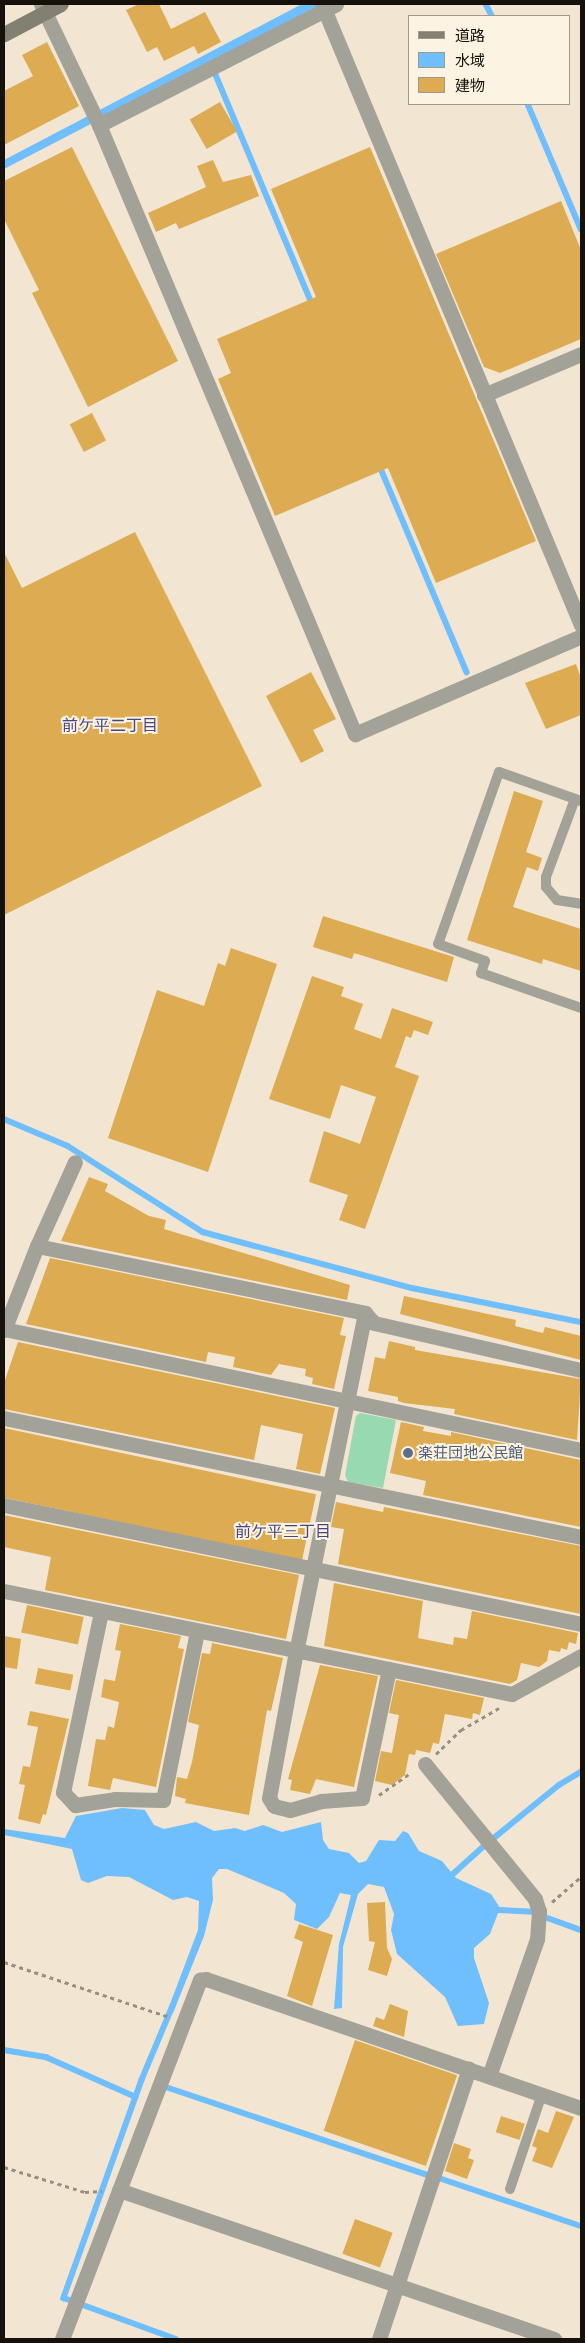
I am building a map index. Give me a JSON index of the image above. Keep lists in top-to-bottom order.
{
  "districts": ["前ケ平二丁目", "前ケ平三丁目"],
  "places": ["楽荘団地公民館"],
  "legend": ["道路", "水域", "建物"]
}
